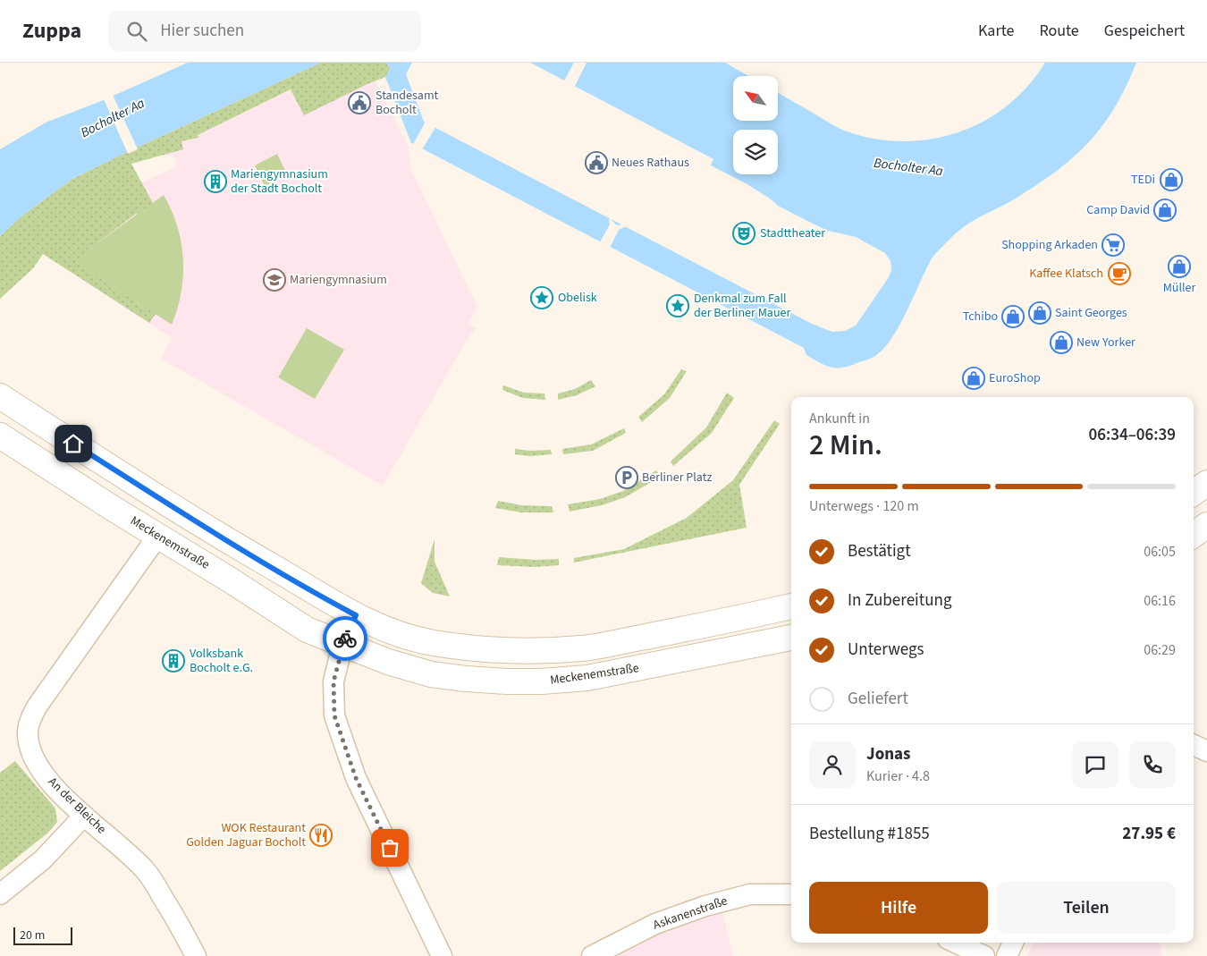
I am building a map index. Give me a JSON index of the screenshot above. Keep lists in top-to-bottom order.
{
  "streets": {
    "main road": ["Meckenemstraße"],
    "street": ["An der Bleiche", "Askanenstraße"]
  },
  "crossings": [
    ["Meckenemstraße", "An der Bleiche"]
  ],
  "water": ["Bocholter Aa"],
  "places": {
    "public building": ["Standesamt Bocholt", "Neues Rathaus"],
    "shop": [
      "TEDi",
      "Camp David",
      "Müller",
      "Saint Georges",
      "Tchibo",
      "New Yorker",
      "EuroShop"
    ],
    "building": ["Mariengymnasium der Stadt Bocholt", "Volksbank Bocholt e.G."],
    "theatre": ["Stadttheater"],
    "supermarket": ["Shopping Arkaden"],
    "cafe": ["Kaffee Klatsch"],
    "school or university": ["Mariengymnasium"],
    "place": ["Obelisk", "Denkmal zum Fall der Berliner Mauer"],
    "parking": ["Berliner Platz"],
    "restaurant": ["WOK Restaurant Golden Jaguar Bocholt"]
  },
  "scale_bar": "20 m",
  "north": "top left",
  "page": {
    "header": "Zuppa",
    "search": "Hier suchen",
    "nav": ["Karte", "Route", "Gespeichert"],
    "heading": ["2 Min.", "Ankunft in", "06:34–06:39"],
    "panel": [
      "Jonas",
      "Kurier · 4.8",
      "Bestellung #1855",
      "27.95 €"
    ],
    "bar": "Unterwegs · 120 m",
    "list": [
      ["Bestätigt", "06:05"],
      ["In Zubereitung", "06:16"],
      ["Unterwegs", "06:29"],
      "Geliefert"
    ],
    "buttons": ["Hilfe", "Teilen"],
    "scale": "20 m"
  }
}
